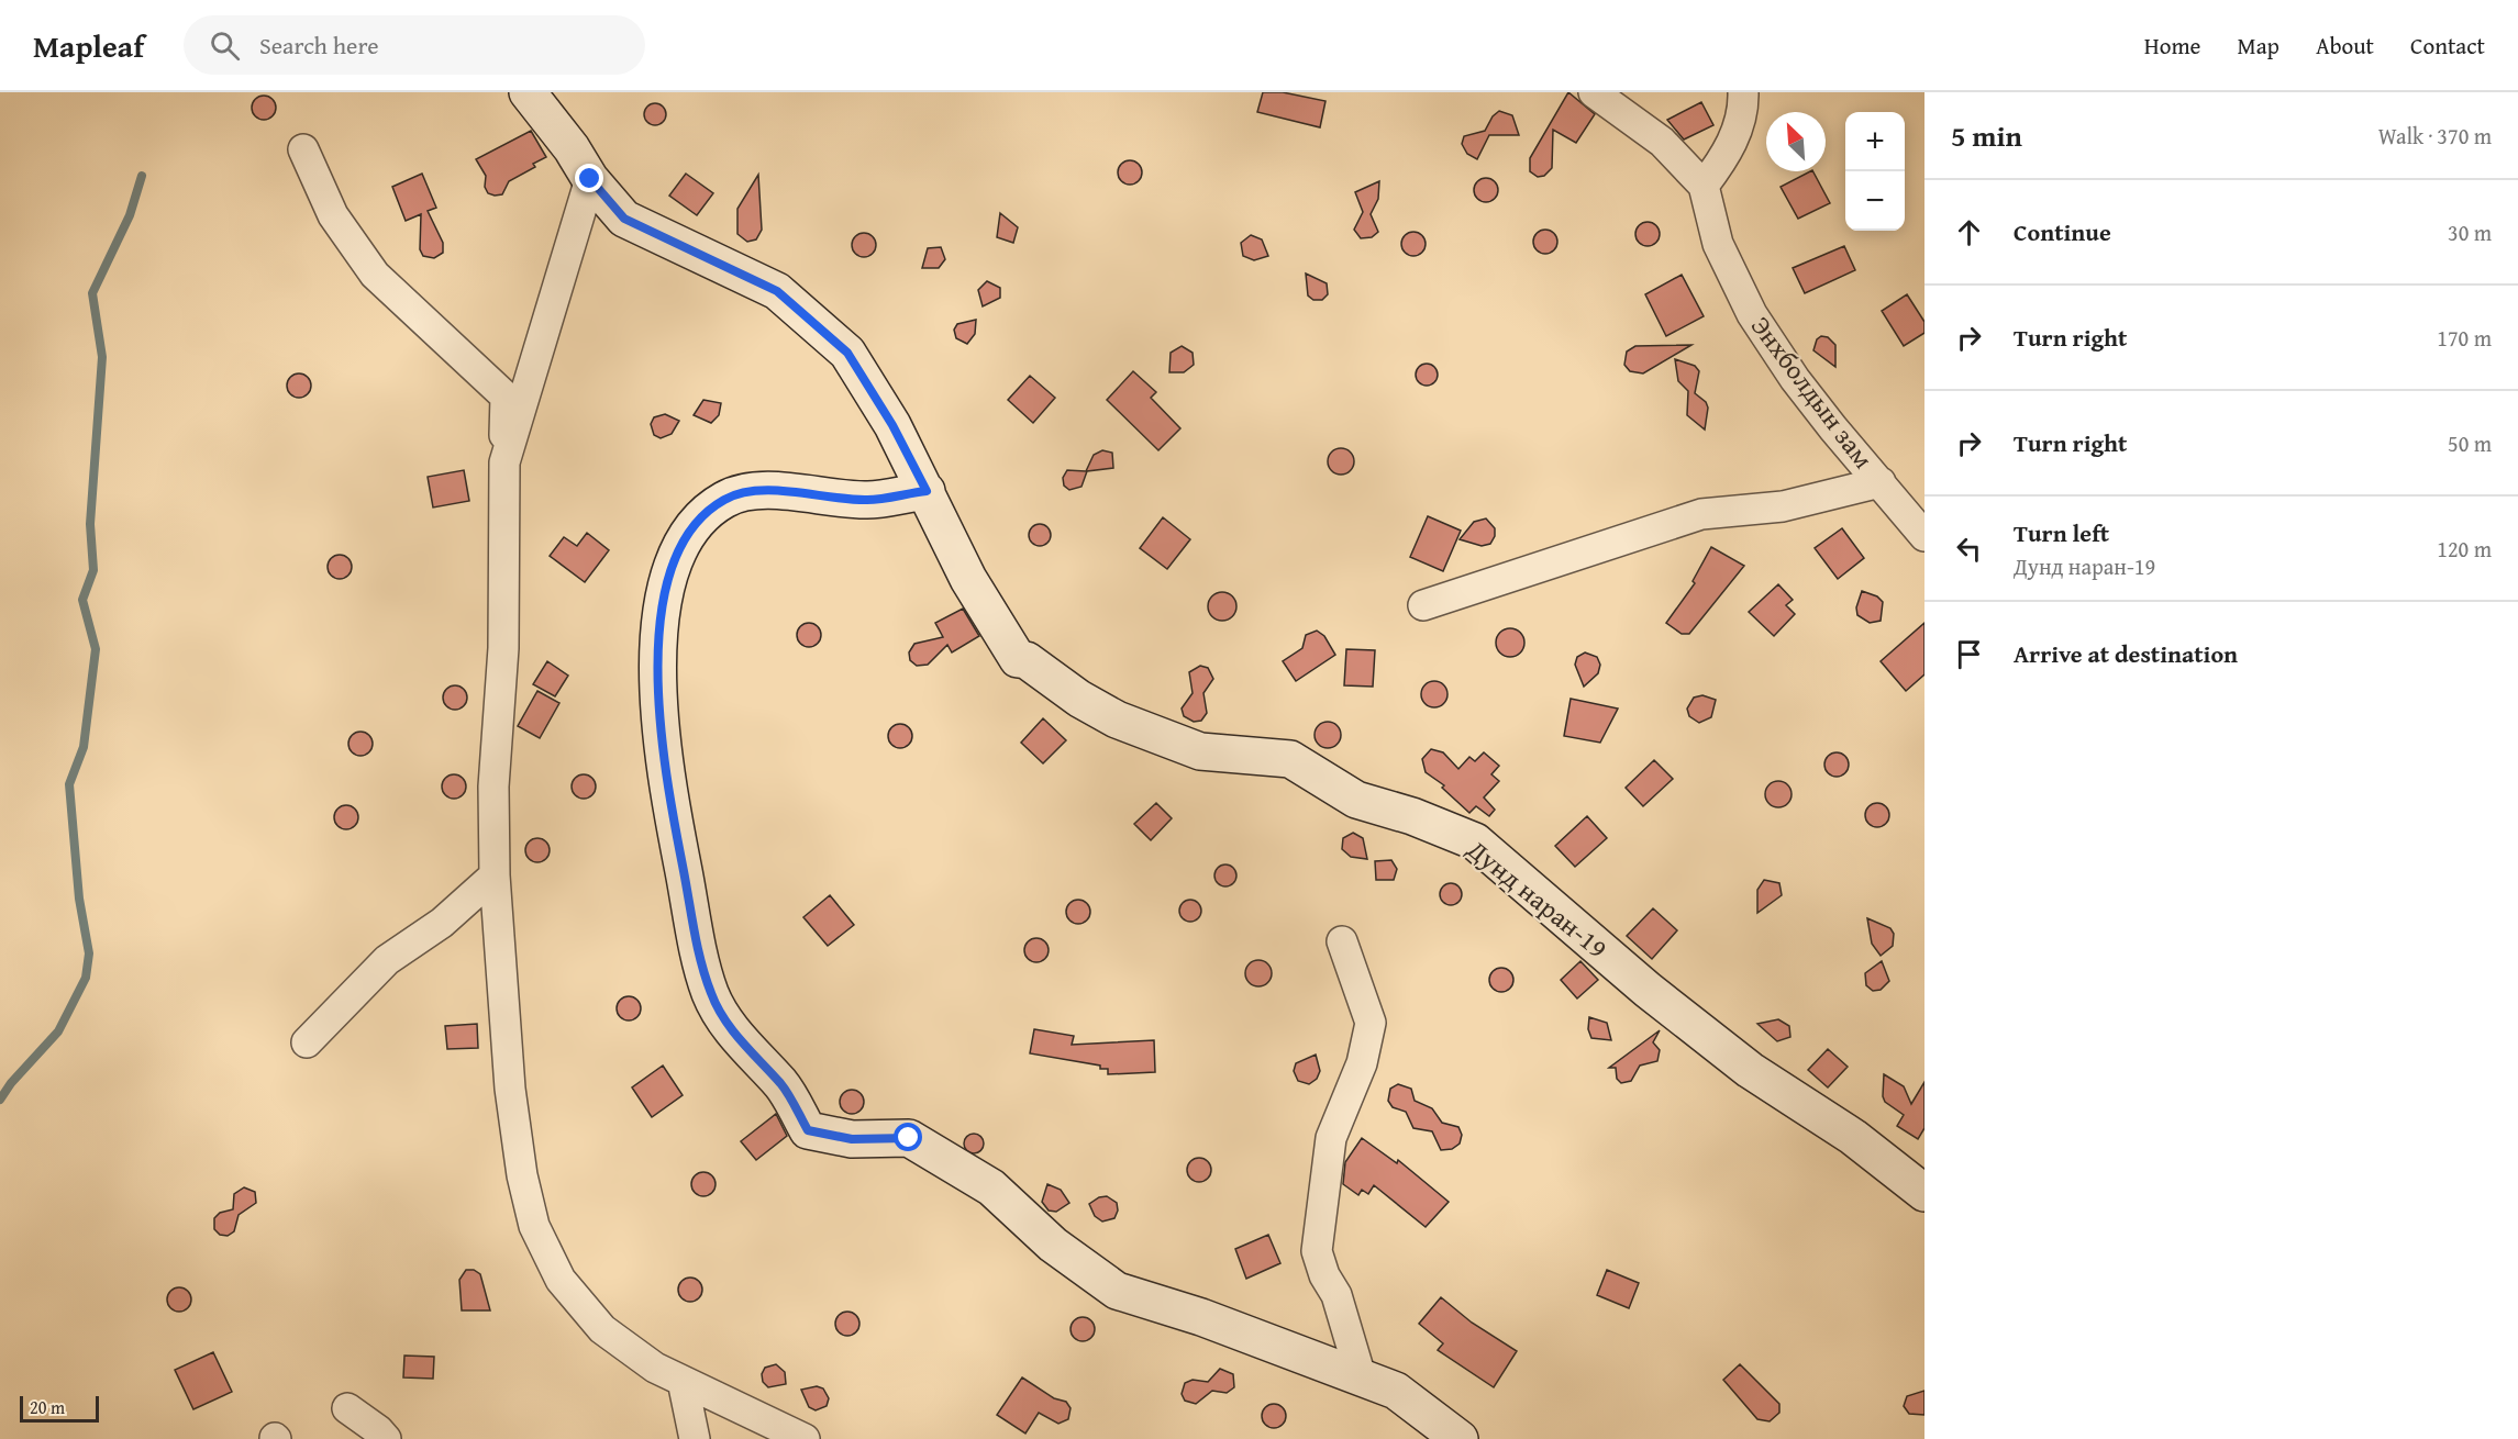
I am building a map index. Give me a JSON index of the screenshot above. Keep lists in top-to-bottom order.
{
  "streets": {
    "street": ["Энхболдын зам", "Дунд наран-19"]
  },
  "scale_bar": "20 m",
  "north": "top left",
  "page": {
    "header": "Mapleaf",
    "search": "Search here",
    "nav": [
      "Home",
      "Map",
      "About",
      "Contact"
    ],
    "heading": ["5 min", "Walk · 370 m"],
    "map_buttons": ["+", "−"],
    "list": [
      ["Continue", "30 m"],
      ["Turn right", "170 m"],
      ["Turn right", "50 m"],
      ["Turn left", "Дунд наран-19", "120 m"],
      "Arrive at destination"
    ],
    "scale": "20 m"
  }
}
